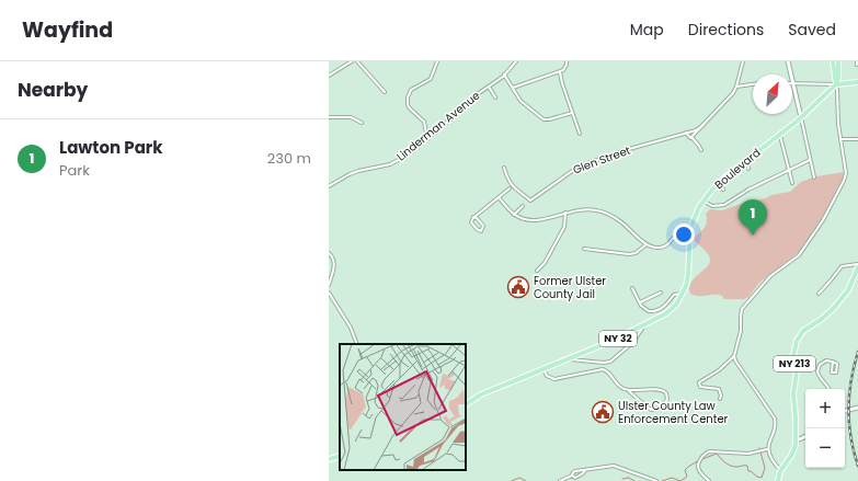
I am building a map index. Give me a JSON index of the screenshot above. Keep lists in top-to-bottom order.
{
  "streets": {
    "main road": ["Boulevard", "NY 32", "NY 213"],
    "street": ["Linderman Avenue", "Glen Street"]
  },
  "places": {
    "public building": ["Former Ulster County Jail", "Ulster County Law Enforcement Center"]
  },
  "north": "top right",
  "page": {
    "header": "Wayfind",
    "nav": ["Map", "Directions", "Saved"],
    "heading": "Nearby",
    "list": [
      {
        "mark": "1",
        "name": "Lawton Park",
        "note": "Park",
        "value": "230 m"
      }
    ],
    "pins": "1",
    "map_buttons": ["+", "−"]
  }
}
